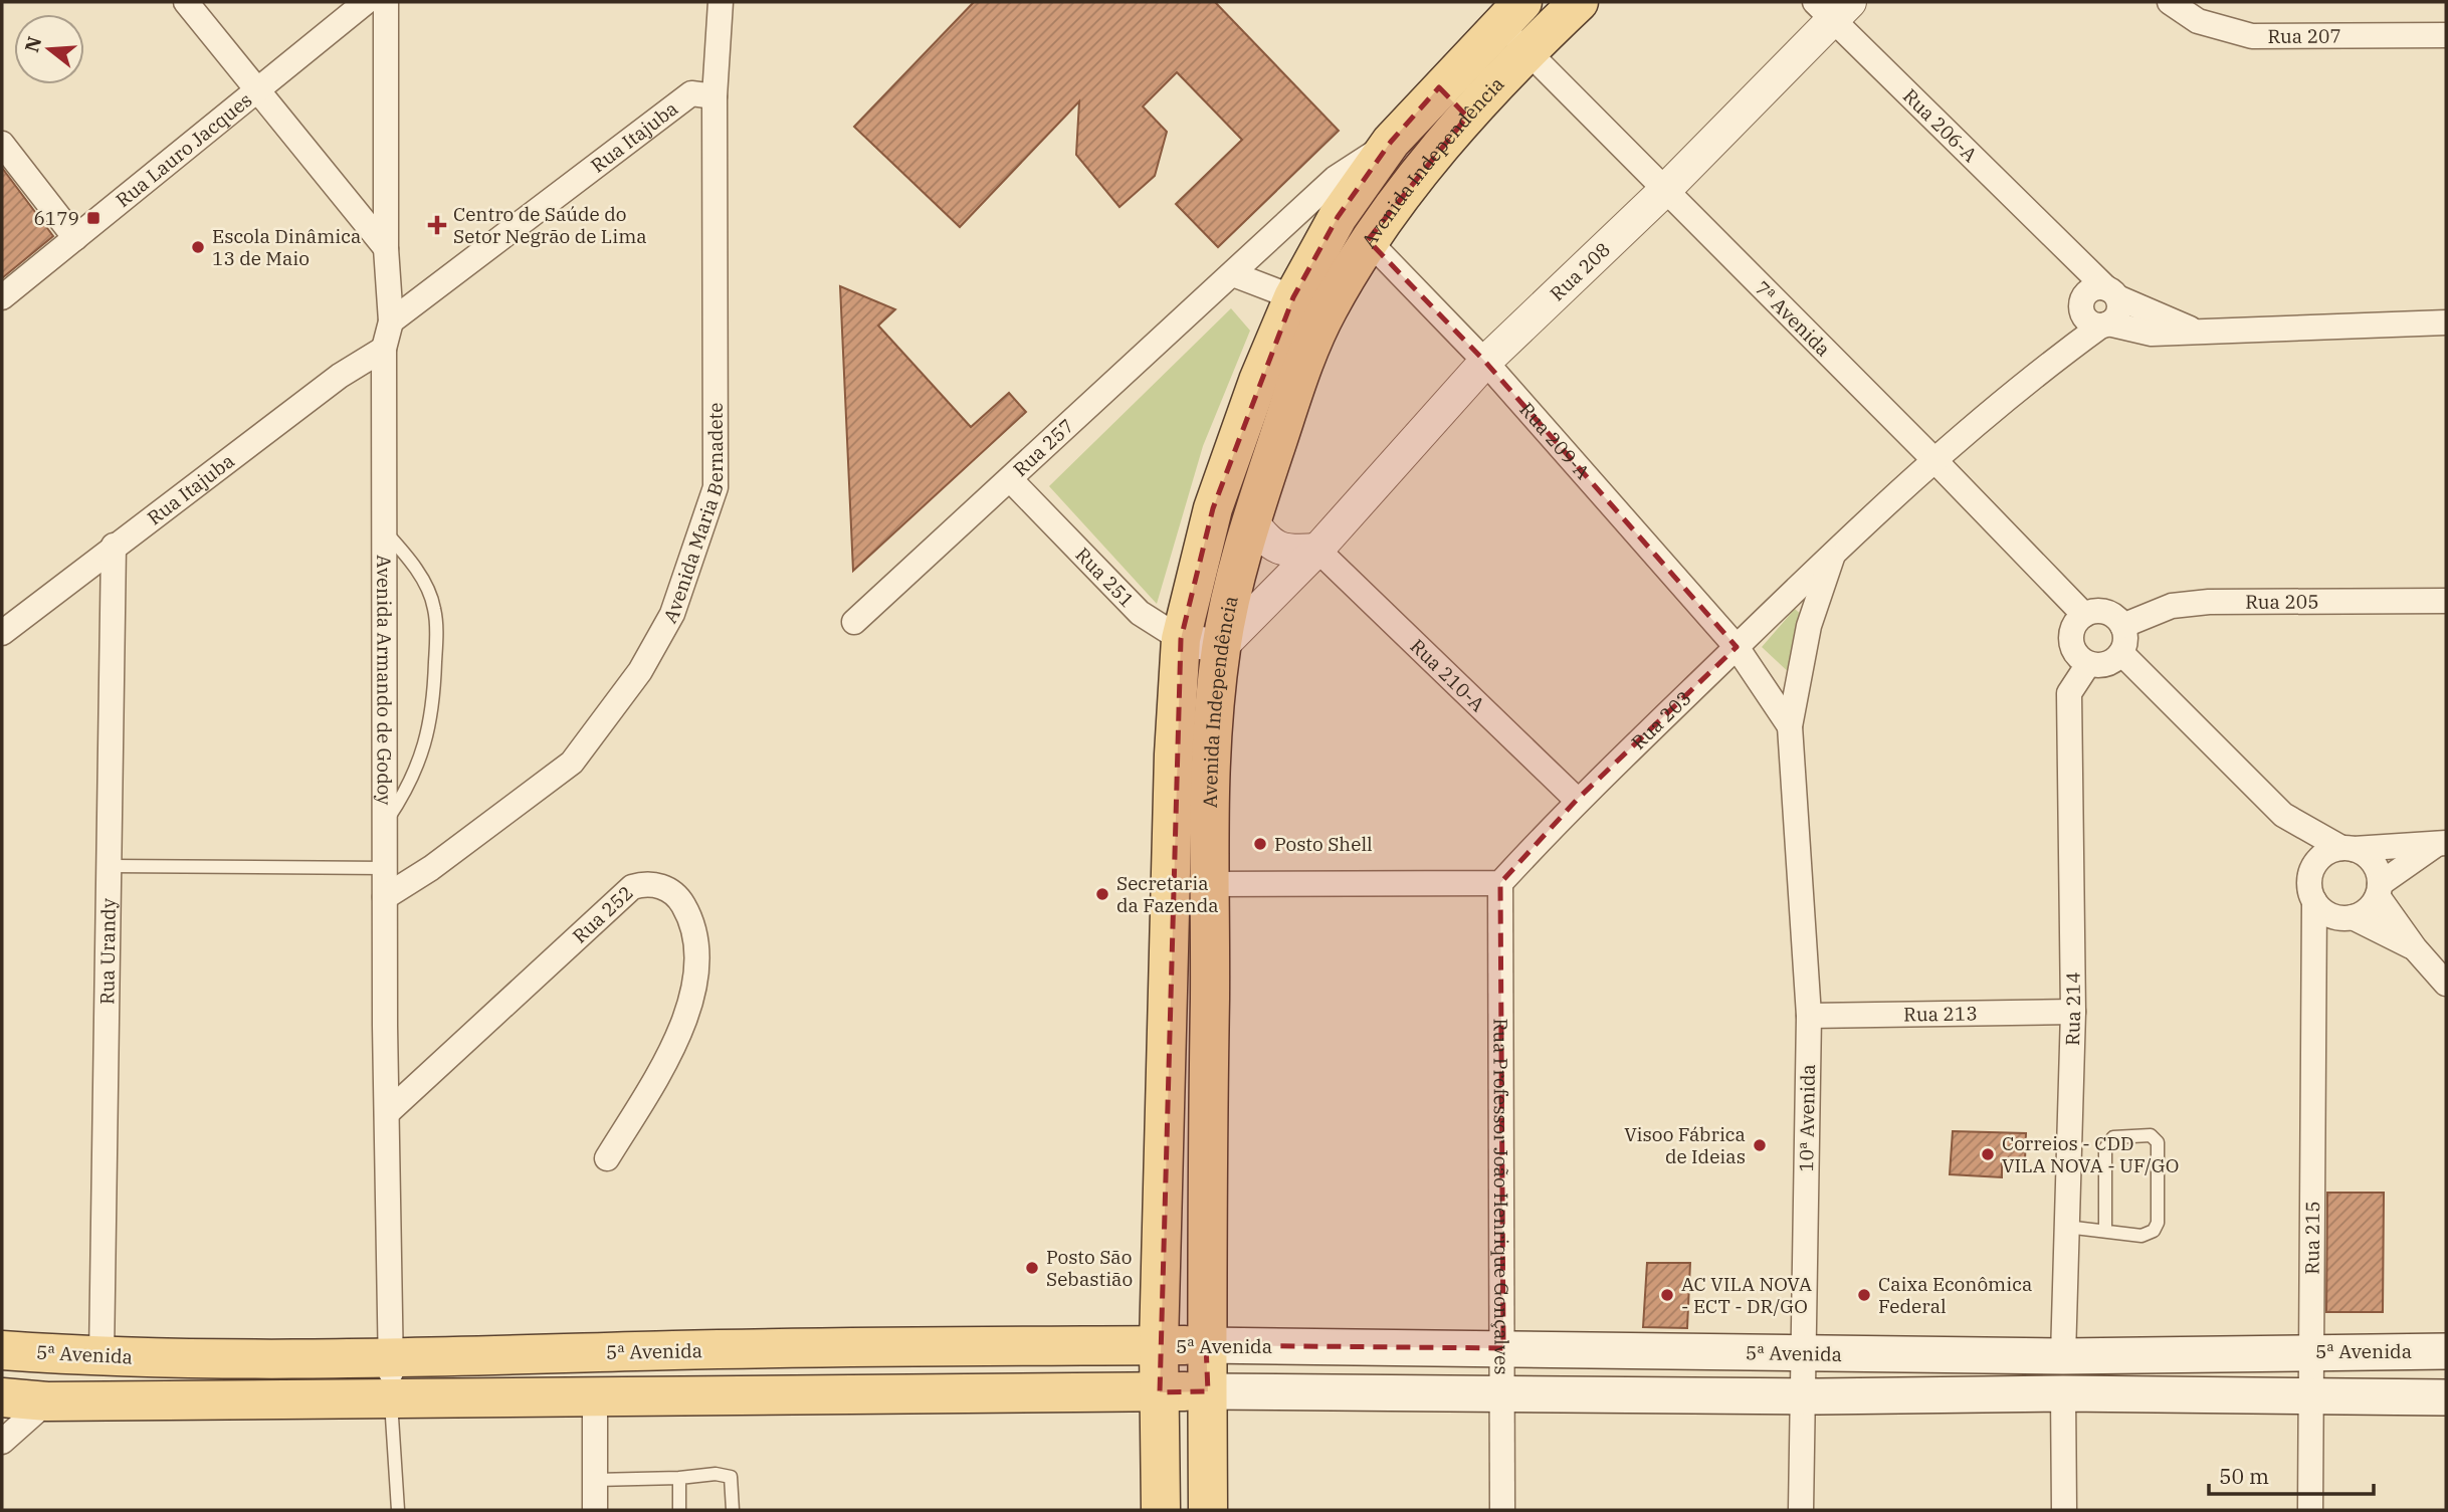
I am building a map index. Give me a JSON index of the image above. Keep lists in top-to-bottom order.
{
  "streets": {
    "main road": ["Avenida Independência", "5ª Avenida"],
    "street": [
      "Rua 207",
      "Rua 206-A",
      "Rua Itajuba",
      "Rua Lauro Jacques",
      "Rua 208",
      "7ª Avenida",
      "Rua 209-A",
      "Rua 257",
      "Avenida Maria Bernadete",
      "Rua 251",
      "Rua 205",
      "Rua 210-A",
      "Avenida Armando de Godoy",
      "Rua 203",
      "Rua 252",
      "Rua Urandy",
      "Rua 214",
      "Rua 213",
      "10ª Avenida",
      "Rua Professor João Henrique Gonçalves",
      "Rua 215"
    ]
  },
  "crossings": [
    ["Rua 206-A", "Rua 208"],
    ["Rua 206-A", "Rua 203"],
    ["Rua Itajuba", "Avenida Maria Bernadete"],
    ["Rua Itajuba", "Avenida Armando de Godoy"],
    ["Rua Itajuba", "Rua Urandy"],
    ["Avenida Independência", "Rua 208"],
    ["Avenida Independência", "7ª Avenida"],
    ["Avenida Independência", "Rua 209-A"],
    ["Avenida Independência", "Rua 257"],
    ["Avenida Independência", "Rua 251"],
    ["Avenida Independência", "5ª Avenida"],
    ["Rua 208", "7ª Avenida"],
    ["Rua 208", "Rua 209-A"],
    ["Rua 208", "Rua 251"],
    ["Rua 208", "Rua 210-A"],
    ["7ª Avenida", "Rua 205"],
    ["7ª Avenida", "Rua 203"],
    ["7ª Avenida", "Rua 214"],
    ["Rua 209-A", "Rua 203"],
    ["Rua 257", "Rua 251"],
    ["Avenida Maria Bernadete", "Avenida Armando de Godoy"],
    ["Rua 205", "Rua 214"],
    ["Rua 210-A", "Rua 203"],
    ["Avenida Armando de Godoy", "Rua 252"],
    ["Avenida Armando de Godoy", "5ª Avenida"],
    ["Rua 203", "10ª Avenida"],
    ["Rua 203", "Rua Professor João Henrique Gonçalves"],
    ["Rua Urandy", "5ª Avenida"],
    ["Rua 214", "Rua 213"],
    ["Rua 214", "5ª Avenida"],
    ["Rua 213", "10ª Avenida"],
    ["10ª Avenida", "5ª Avenida"],
    ["Rua Professor João Henrique Gonçalves", "5ª Avenida"],
    ["Rua 215", "5ª Avenida"]
  ],
  "places": {
    "transit": ["6179"],
    "health": ["Centro de Saúde do Setor Negrão de Lima"],
    "other": [
      "Escola Dinâmica 13 de Maio",
      "Posto Shell",
      "Secretaria da Fazenda",
      "Visoo Fábrica de Ideias",
      "Correios - CDD VILA NOVA - UF/GO",
      "Posto São Sebastião",
      "AC VILA NOVA - ECT - DR/GO",
      "Caixa Econômica Federal"
    ]
  },
  "scale_bar": "50 m",
  "north": "left"
}
